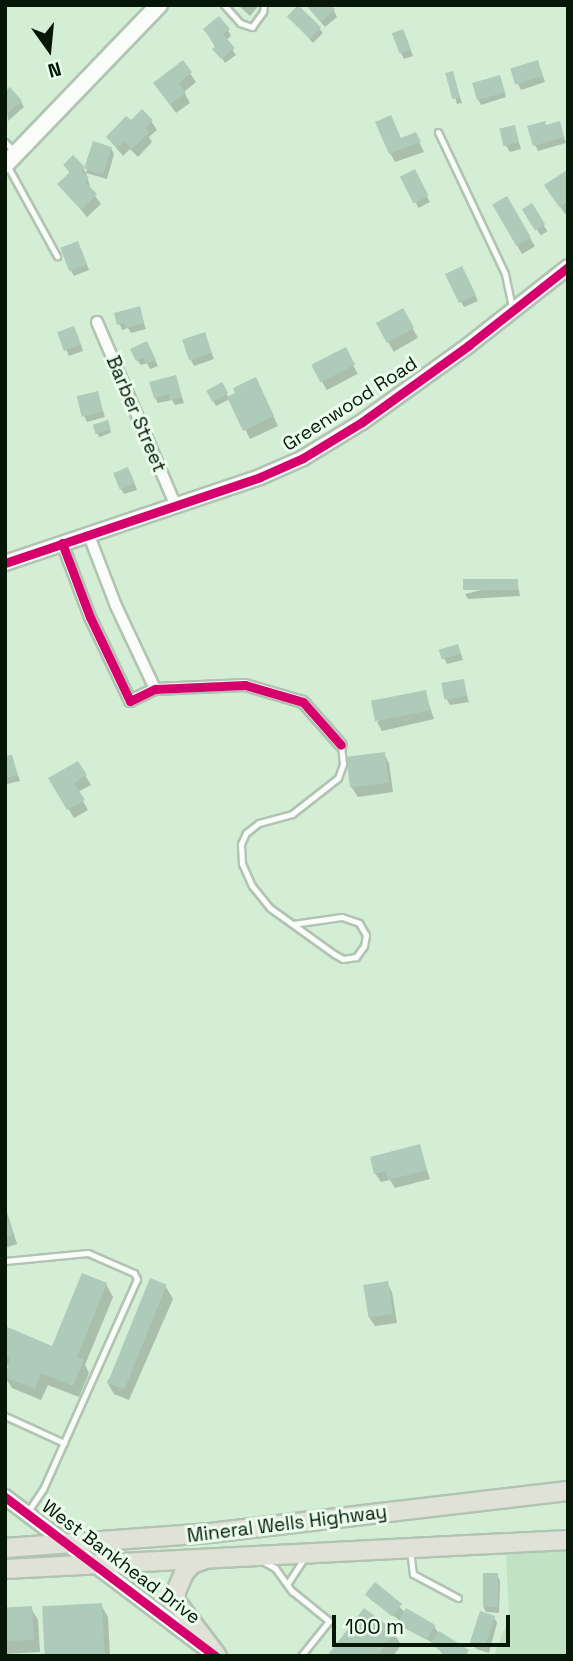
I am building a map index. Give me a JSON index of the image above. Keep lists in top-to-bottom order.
{
  "streets": {
    "main road": ["Mineral Wells Highway"],
    "street": ["Greenwood Road", "Barber Street", "West Bankhead Drive"]
  },
  "crossings": [
    ["Greenwood Road", "Barber Street"],
    ["Mineral Wells Highway", "West Bankhead Drive"]
  ],
  "scale_bar": "100 m",
  "north": "bottom"
}
